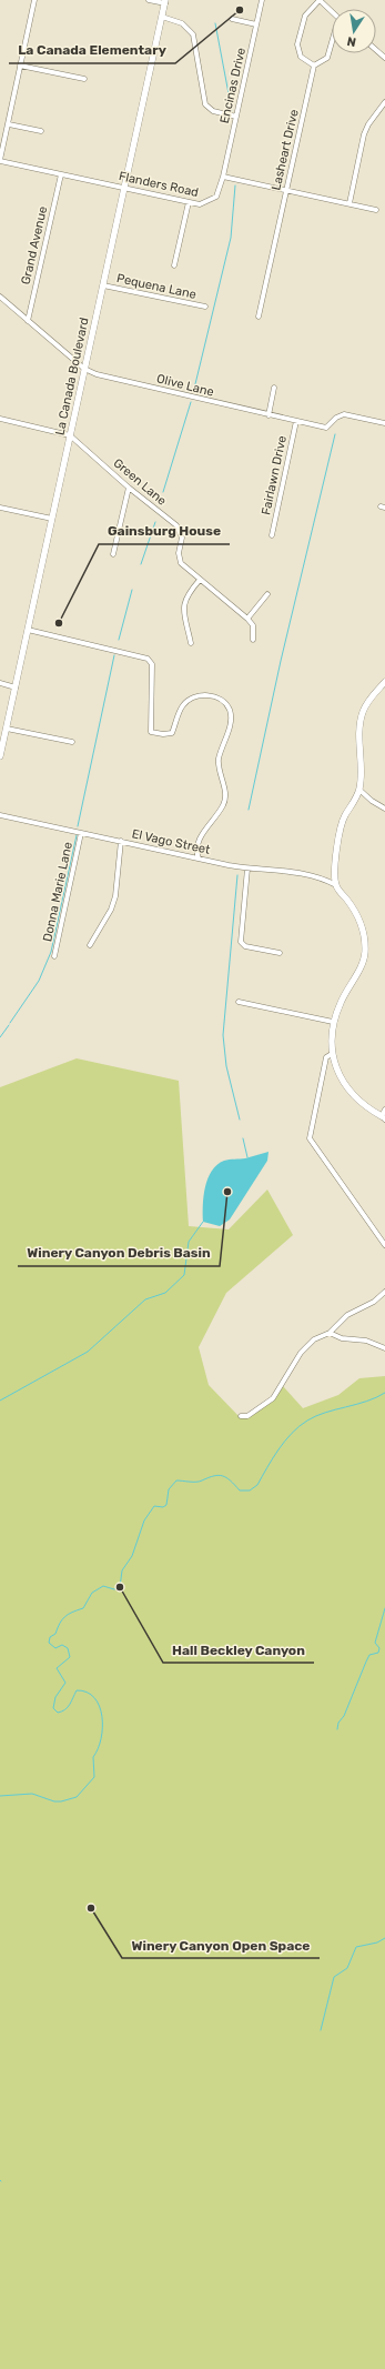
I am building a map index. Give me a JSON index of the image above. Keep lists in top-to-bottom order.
{
  "streets": {
    "street": [
      "Encinas Drive",
      "Lasheart Drive",
      "Flanders Road",
      "Grand Avenue",
      "Pequena Lane",
      "La Canada Boulevard",
      "Olive Lane",
      "Fairlawn Drive",
      "Green Lane",
      "El Vago Street",
      "Donna Marie Lane"
    ]
  },
  "crossings": [
    ["Encinas Drive", "Flanders Road"],
    ["Flanders Road", "Grand Avenue"],
    ["Flanders Road", "La Canada Boulevard"],
    ["Grand Avenue", "Olive Lane"],
    ["Pequena Lane", "La Canada Boulevard"],
    ["La Canada Boulevard", "Olive Lane"],
    ["La Canada Boulevard", "Green Lane"],
    ["Olive Lane", "Fairlawn Drive"],
    ["El Vago Street", "Donna Marie Lane"]
  ],
  "places": [
    "La Canada Elementary",
    "Gainsburg House",
    "Winery Canyon Debris Basin",
    "Hall Beckley Canyon",
    "Winery Canyon Open Space"
  ],
  "north": "bottom"
}
